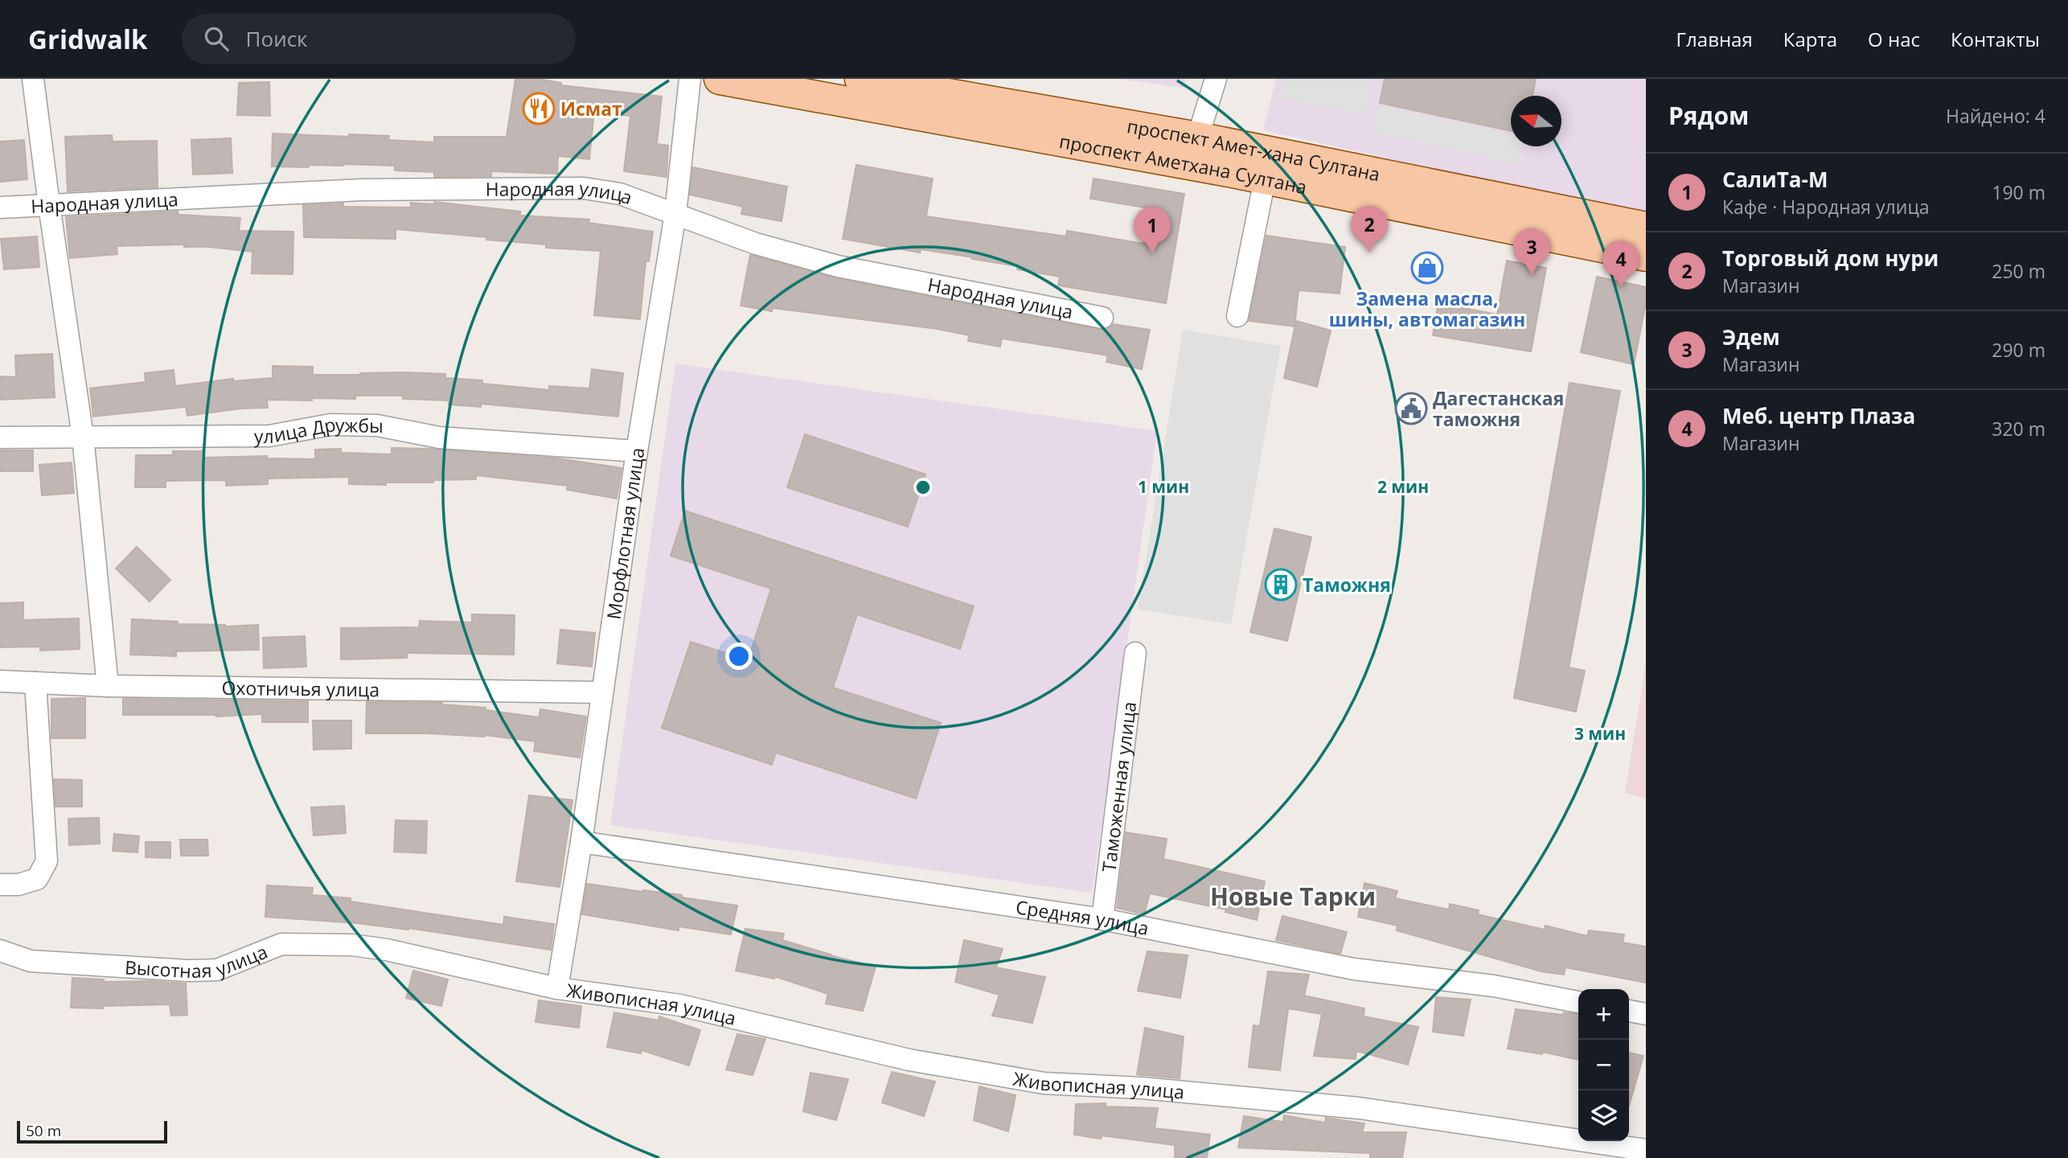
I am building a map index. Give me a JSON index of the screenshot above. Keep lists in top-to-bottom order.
{
  "streets": {
    "main road": ["проспект Амет-хана Султана", "проспект Аметхана Султана"],
    "street": [
      "Народная улица",
      "улица Дружбы",
      "Морфлотная улица",
      "Охотничья улица",
      "Таможенная улица",
      "Средняя улица",
      "Высотная улица",
      "Живописная улица"
    ]
  },
  "crossings": [
    ["проспект Амет-хана Султана", "проспект Аметхана Султана"],
    ["Народная улица", "Морфлотная улица"],
    ["улица Дружбы", "Морфлотная улица"],
    ["Морфлотная улица", "Охотничья улица"],
    ["Морфлотная улица", "Средняя улица"],
    ["Морфлотная улица", "Высотная улица"],
    ["Морфлотная улица", "Живописная улица"],
    ["Таможенная улица", "Средняя улица"],
    ["Высотная улица", "Живописная улица"]
  ],
  "districts": ["Новые Тарки"],
  "places": {
    "restaurant": ["Исмат"],
    "shop": ["Замена масла, шины, автомагазин"],
    "public building": ["Дагестанская таможня"],
    "building": ["Таможня"]
  },
  "scale_bar": "50 m",
  "north": "left",
  "page": {
    "header": "Gridwalk",
    "search": "Поиск",
    "nav": [
      "Главная",
      "Карта",
      "О нас",
      "Контакты"
    ],
    "heading": ["Рядом", "Найдено: 4"],
    "list": [
      {
        "mark": "1",
        "name": "СалиТа-М",
        "note": "Кафе · Народная улица",
        "value": "190 m"
      },
      {
        "mark": "2",
        "name": "Торговый дом нури",
        "note": "Магазин",
        "value": "250 m"
      },
      {
        "mark": "3",
        "name": "Эдем",
        "note": "Магазин",
        "value": "290 m"
      },
      {
        "mark": "4",
        "name": "Меб. центр Плаза",
        "note": "Магазин",
        "value": "320 m"
      }
    ],
    "pins": [
      "2",
      "1",
      "3",
      "4"
    ],
    "map_buttons": ["+", "−"],
    "scale": "50 m"
  },
  "rings": ["1 мин", "2 мин", "3 мин"]
}
